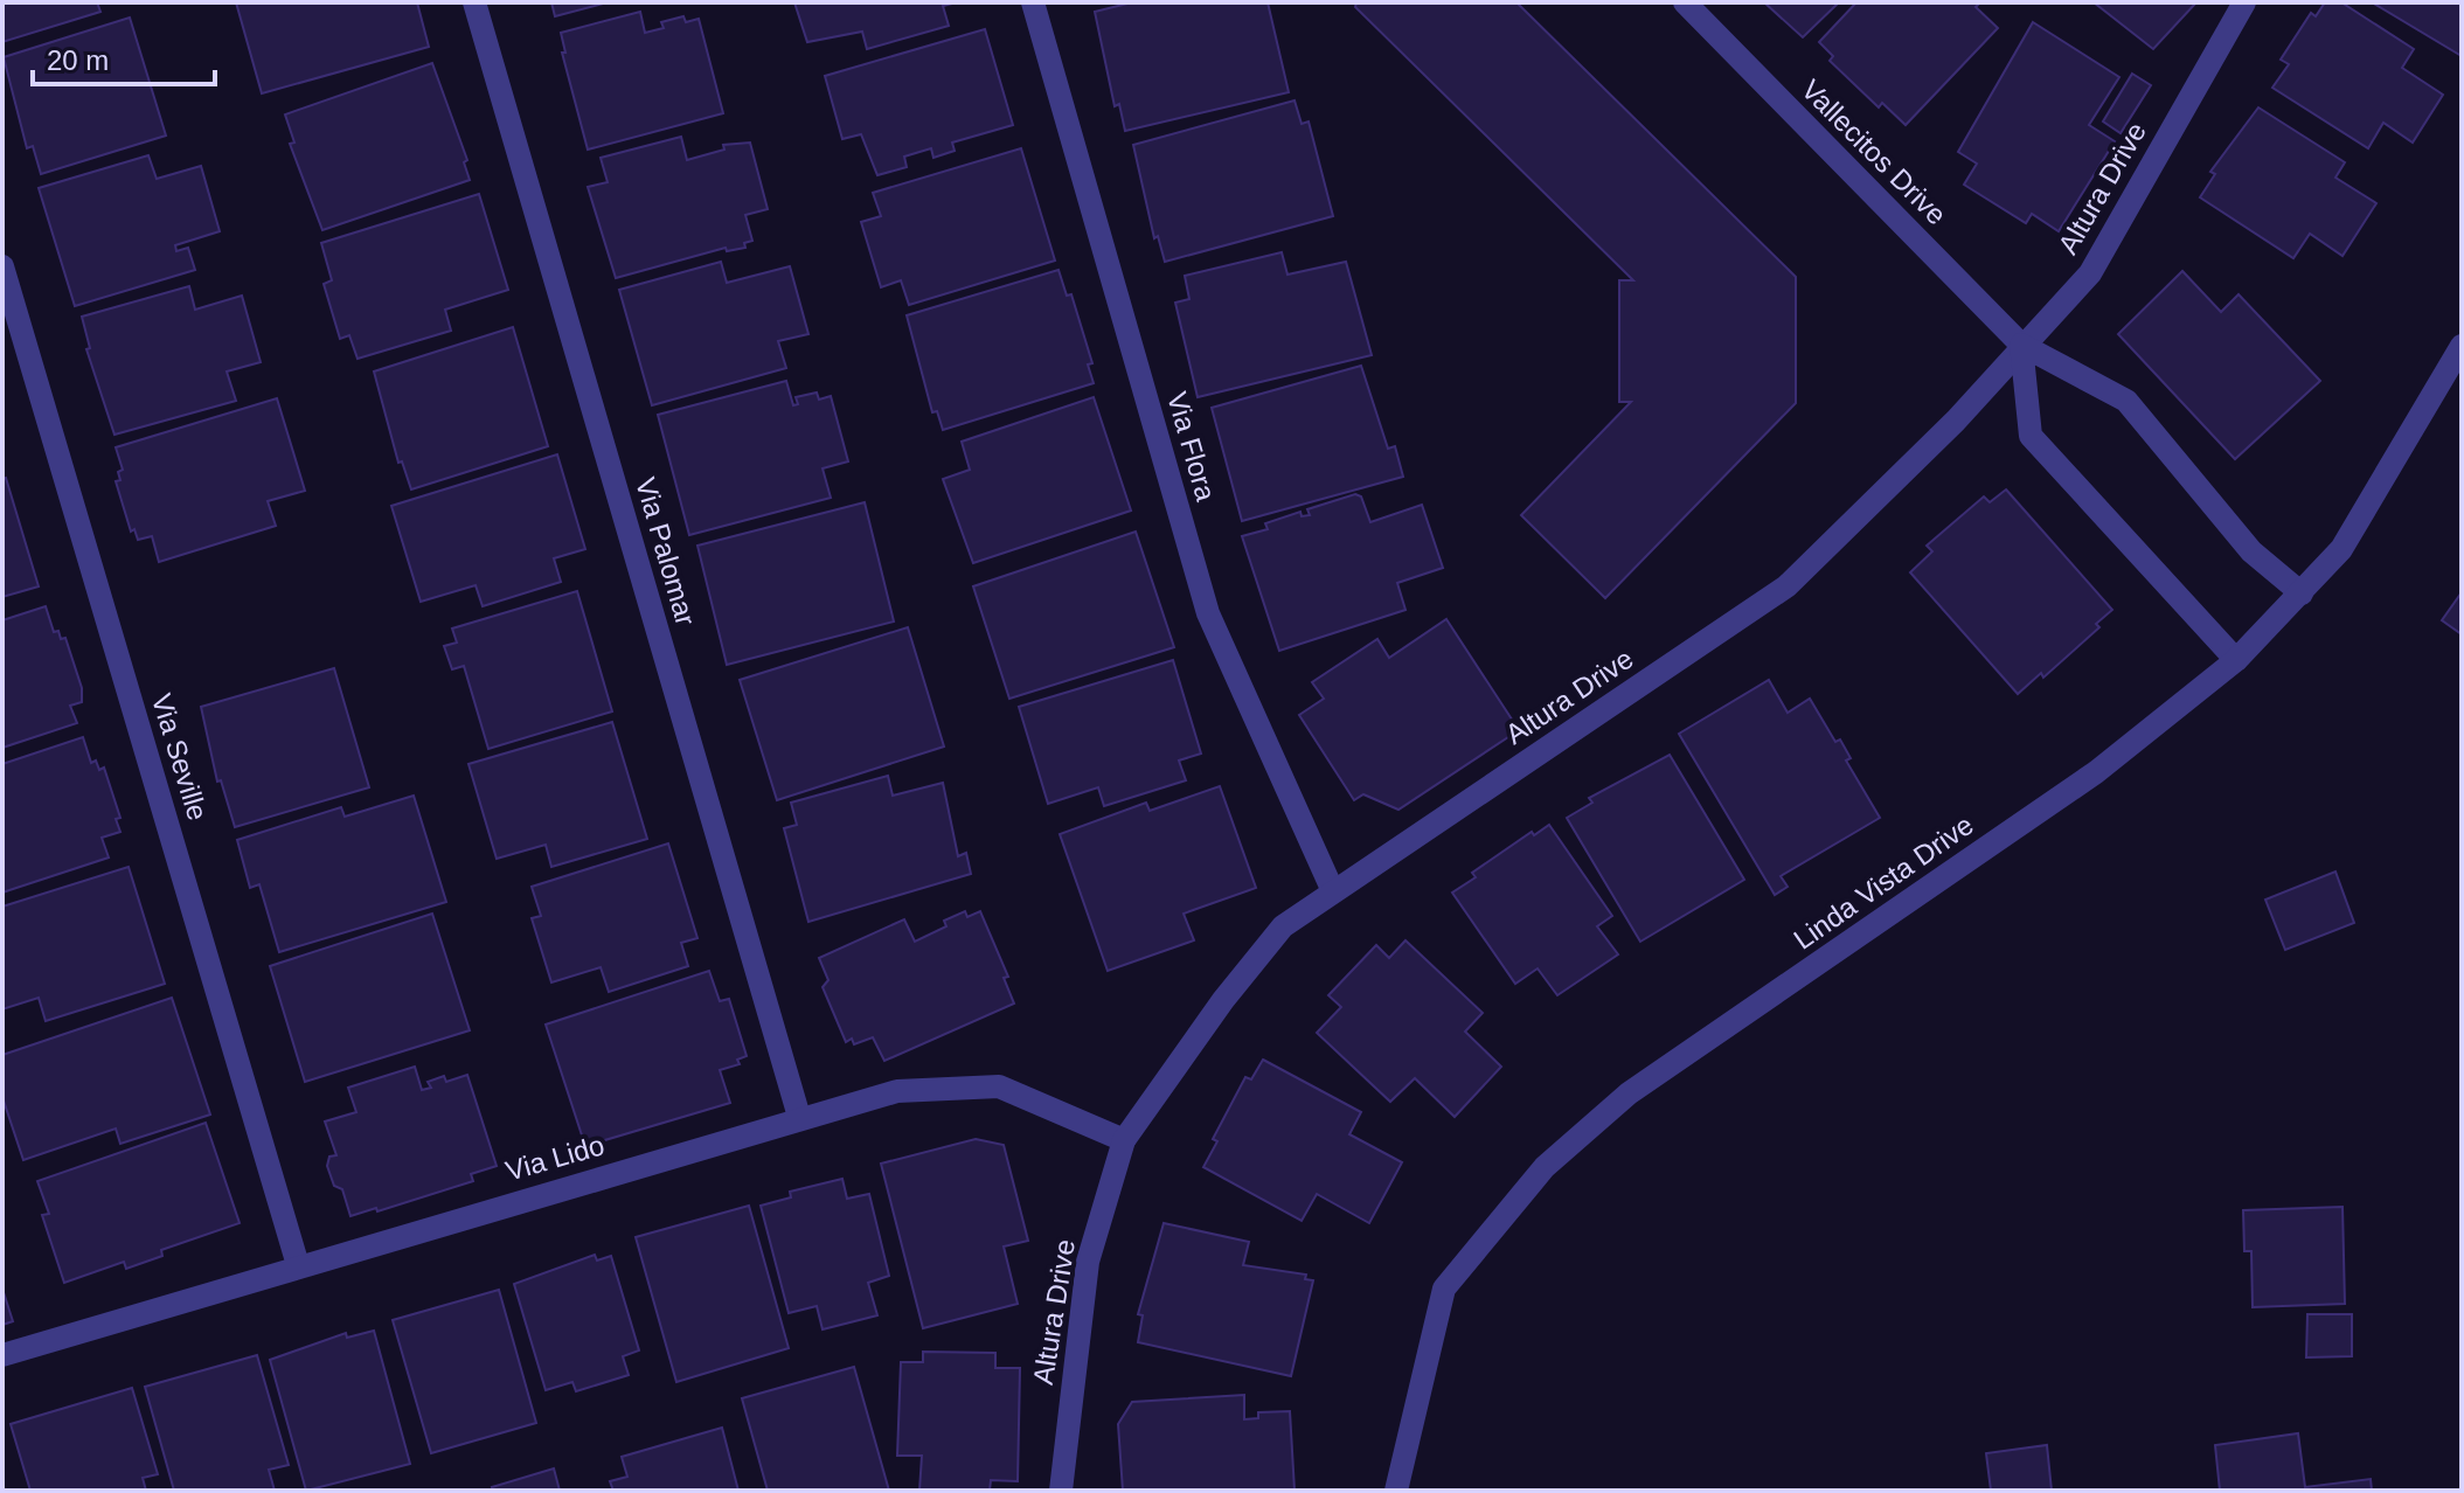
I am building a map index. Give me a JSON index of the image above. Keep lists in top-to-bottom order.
{
  "streets": {
    "street": [
      "Vallecitos Drive",
      "Altura Drive",
      "Via Flora",
      "Via Palomar",
      "Via Seville",
      "Linda Vista Drive",
      "Via Lido"
    ]
  },
  "crossings": [
    ["Vallecitos Drive", "Altura Drive"],
    ["Vallecitos Drive", "Linda Vista Drive"],
    ["Altura Drive", "Via Flora"],
    ["Altura Drive", "Via Lido"],
    ["Via Palomar", "Via Lido"],
    ["Via Seville", "Via Lido"]
  ],
  "scale_bar": "20 m"
}
